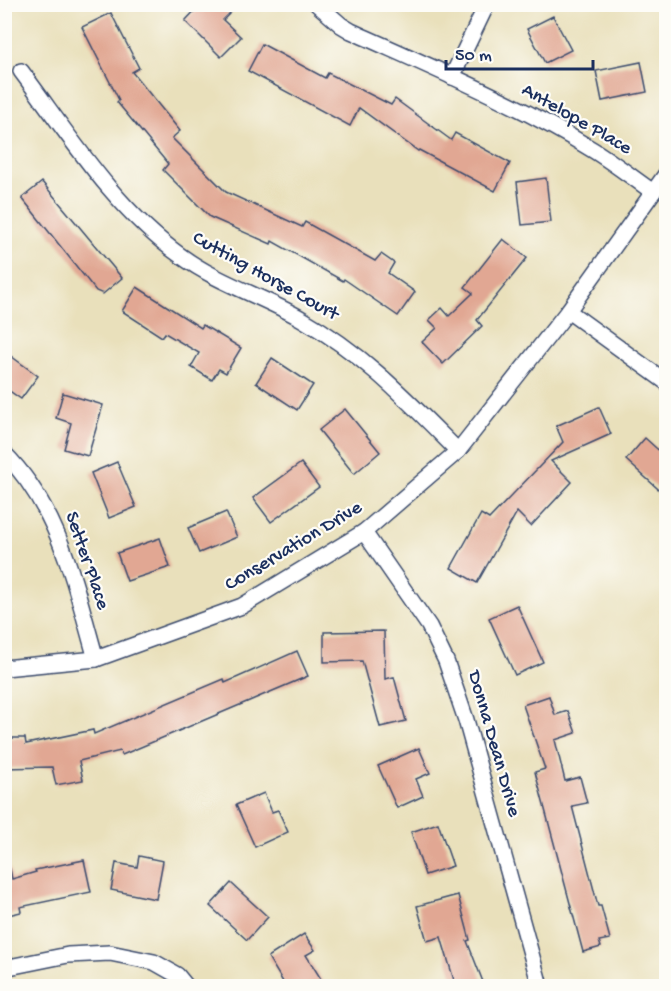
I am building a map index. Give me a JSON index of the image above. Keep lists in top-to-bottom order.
{
  "streets": {
    "street": [
      "Antelope Place",
      "Cutting Horse Court",
      "Conservation Drive",
      "Setter Place",
      "Donna Dean Drive"
    ]
  },
  "crossings": [
    ["Antelope Place", "Conservation Drive"],
    ["Cutting Horse Court", "Conservation Drive"],
    ["Conservation Drive", "Setter Place"],
    ["Conservation Drive", "Donna Dean Drive"]
  ],
  "scale_bar": "50 m"
}
